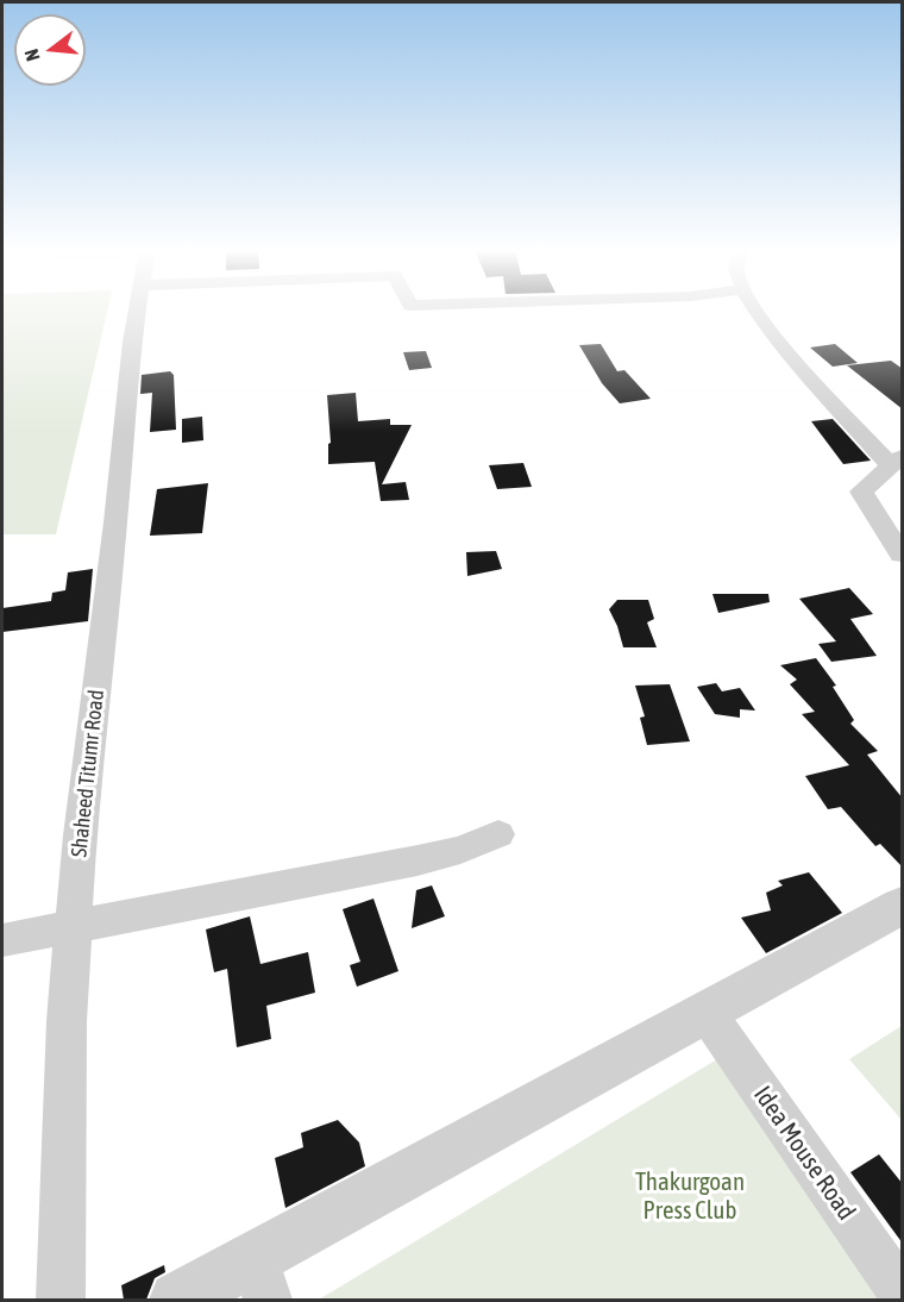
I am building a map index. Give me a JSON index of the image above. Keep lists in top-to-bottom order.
{
  "streets": {
    "street": ["Shaheed Titumr Road", "Idea Mouse Road"]
  },
  "parks": ["Thakurgoan Press Club"],
  "north": "left"
}
